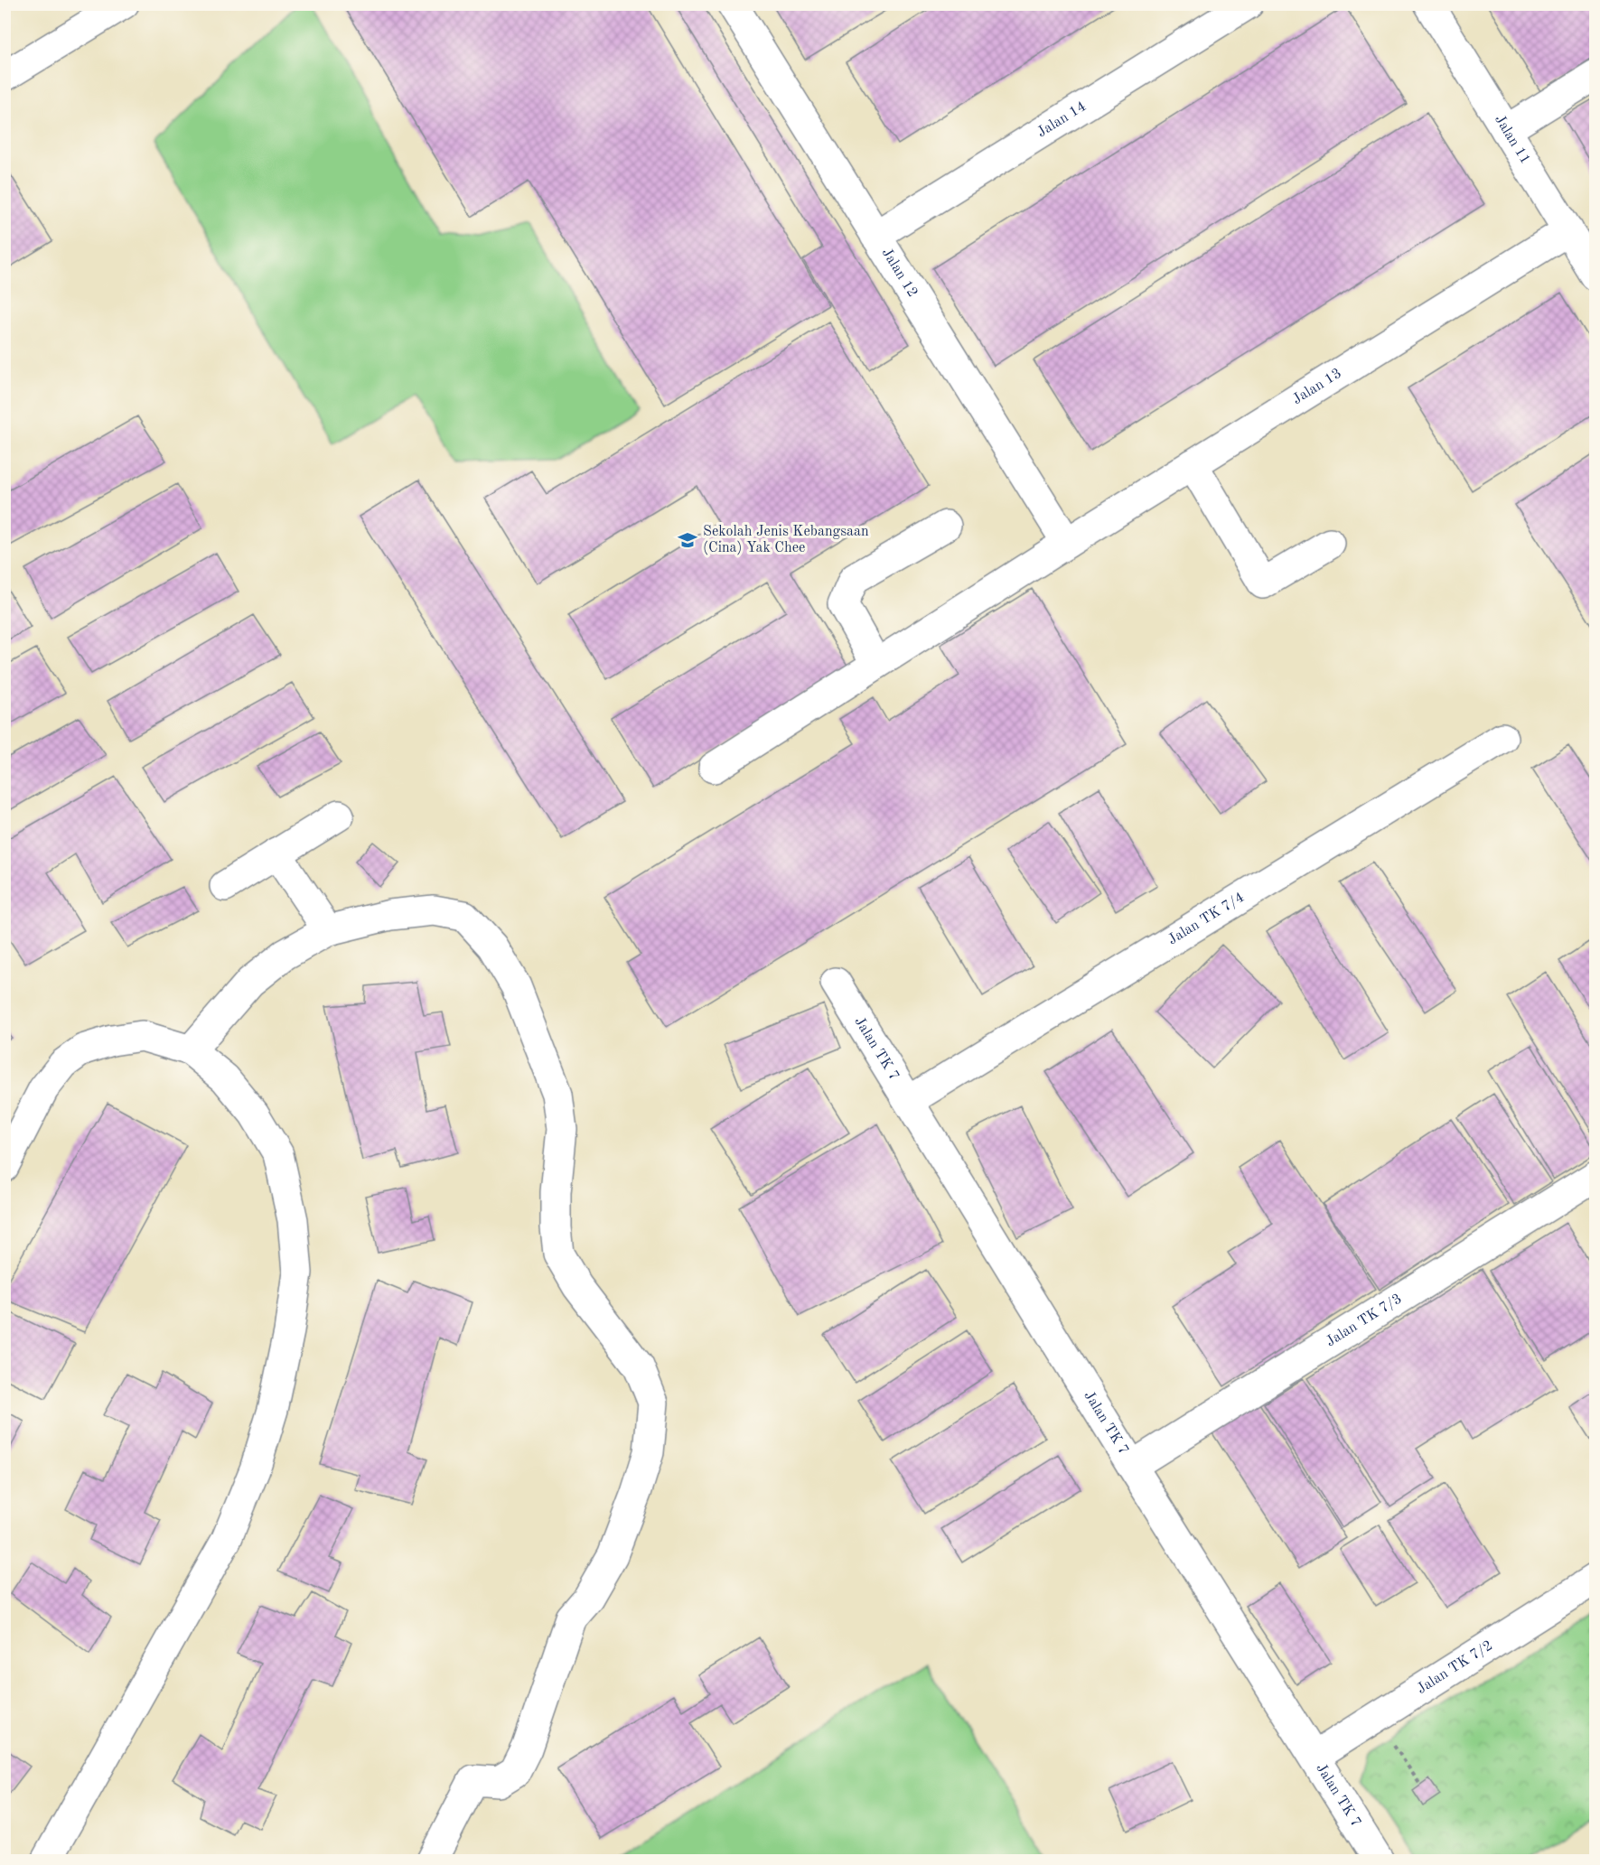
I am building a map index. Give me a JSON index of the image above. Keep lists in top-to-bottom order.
{
  "streets": {
    "street": [
      "Jalan 14",
      "Jalan 11",
      "Jalan 12",
      "Jalan 13",
      "Jalan TK 7/4",
      "Jalan TK 7",
      "Jalan TK 7/3",
      "Jalan TK 7/2"
    ]
  },
  "crossings": [
    ["Jalan 14", "Jalan 12"],
    ["Jalan 11", "Jalan 13"],
    ["Jalan 12", "Jalan 13"],
    ["Jalan TK 7/4", "Jalan TK 7"],
    ["Jalan TK 7", "Jalan TK 7/3"],
    ["Jalan TK 7", "Jalan TK 7/2"]
  ],
  "places": {
    "school or university": ["Sekolah Jenis Kebangsaan (Cina) Yak Chee"]
  }
}
